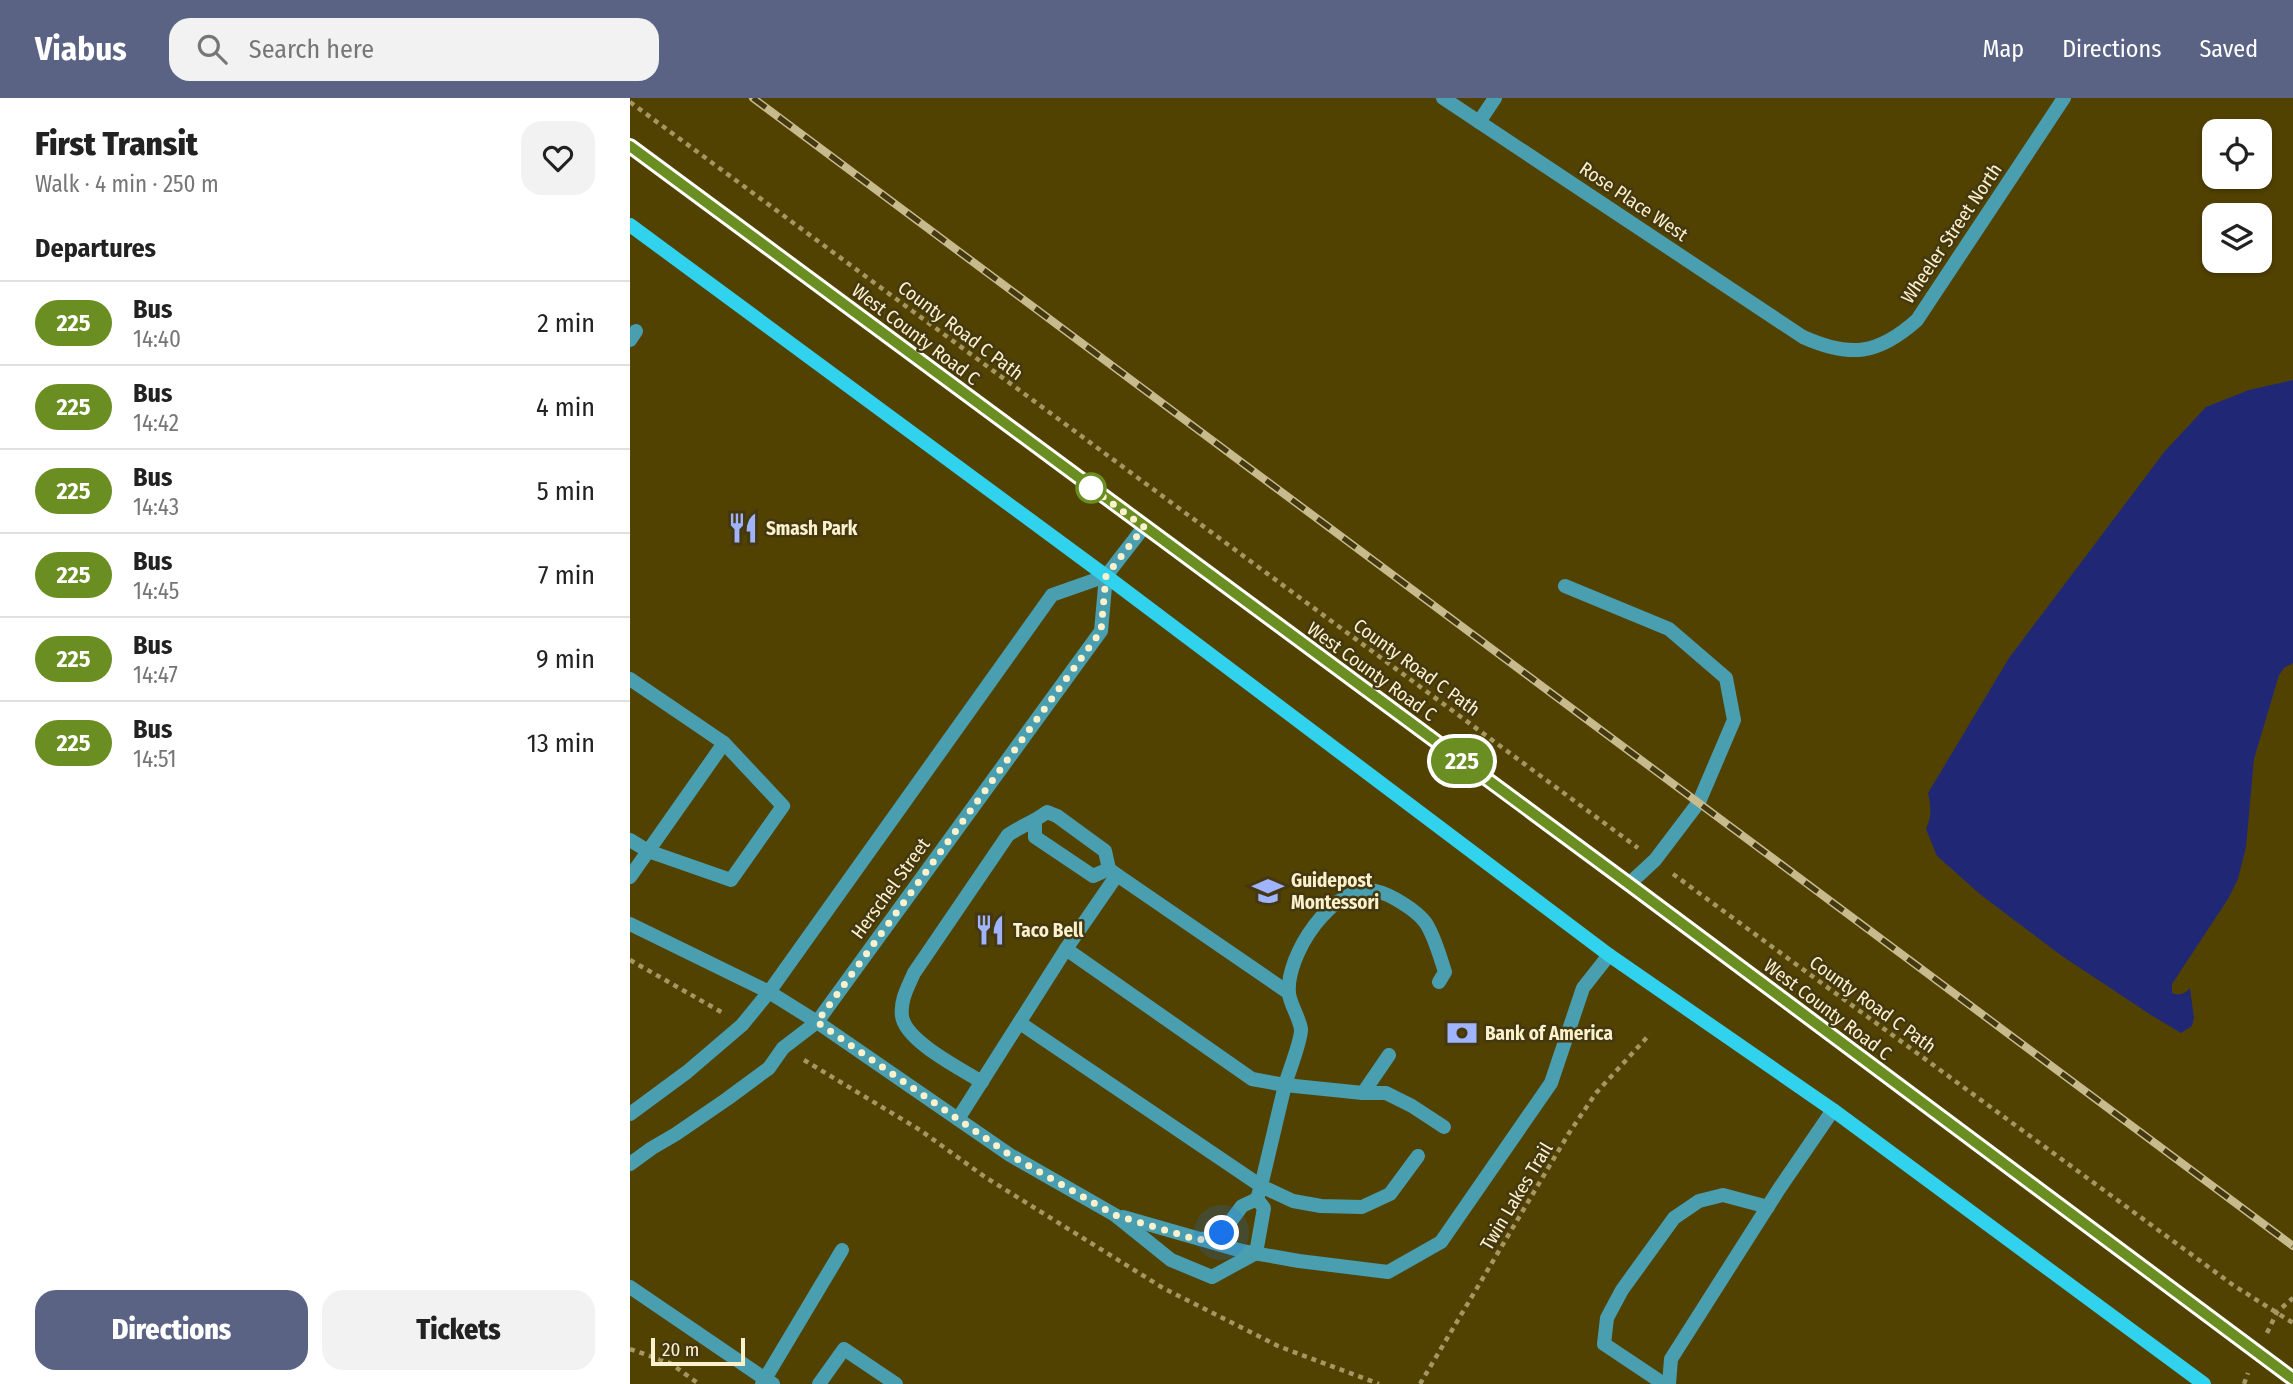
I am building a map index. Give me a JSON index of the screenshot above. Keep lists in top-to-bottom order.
{
  "streets": {
    "main road": ["West County Road C"],
    "street": ["Rose Place West", "Wheeler Street North", "Herschel Street"],
    "path": ["County Road C Path", "Twin Lakes Trail"]
  },
  "crossings": [
    ["Rose Place West", "Wheeler Street North"]
  ],
  "places": {
    "restaurant": ["Smash Park", "Taco Bell"],
    "school or university": ["Guidepost Montessori"],
    "bank": ["Bank of America"]
  },
  "lines": ["bus line 225"],
  "scale_bar": "20 m",
  "page": {
    "header": "Viabus",
    "search": "Search here",
    "nav": ["Map", "Directions", "Saved"],
    "heading": [
      ["First Transit", "Walk · 4 min · 250 m"],
      "Departures"
    ],
    "on_map": "225",
    "list": [
      {
        "mark": "225",
        "name": "Bus",
        "note": "14:40",
        "value": "2 min"
      },
      {
        "mark": "225",
        "name": "Bus",
        "note": "14:42",
        "value": "4 min"
      },
      {
        "mark": "225",
        "name": "Bus",
        "note": "14:43",
        "value": "5 min"
      },
      {
        "mark": "225",
        "name": "Bus",
        "note": "14:45",
        "value": "7 min"
      },
      {
        "mark": "225",
        "name": "Bus",
        "note": "14:47",
        "value": "9 min"
      },
      {
        "mark": "225",
        "name": "Bus",
        "note": "14:51",
        "value": "13 min"
      }
    ],
    "buttons": ["Directions", "Tickets"],
    "scale": "20 m"
  }
}
